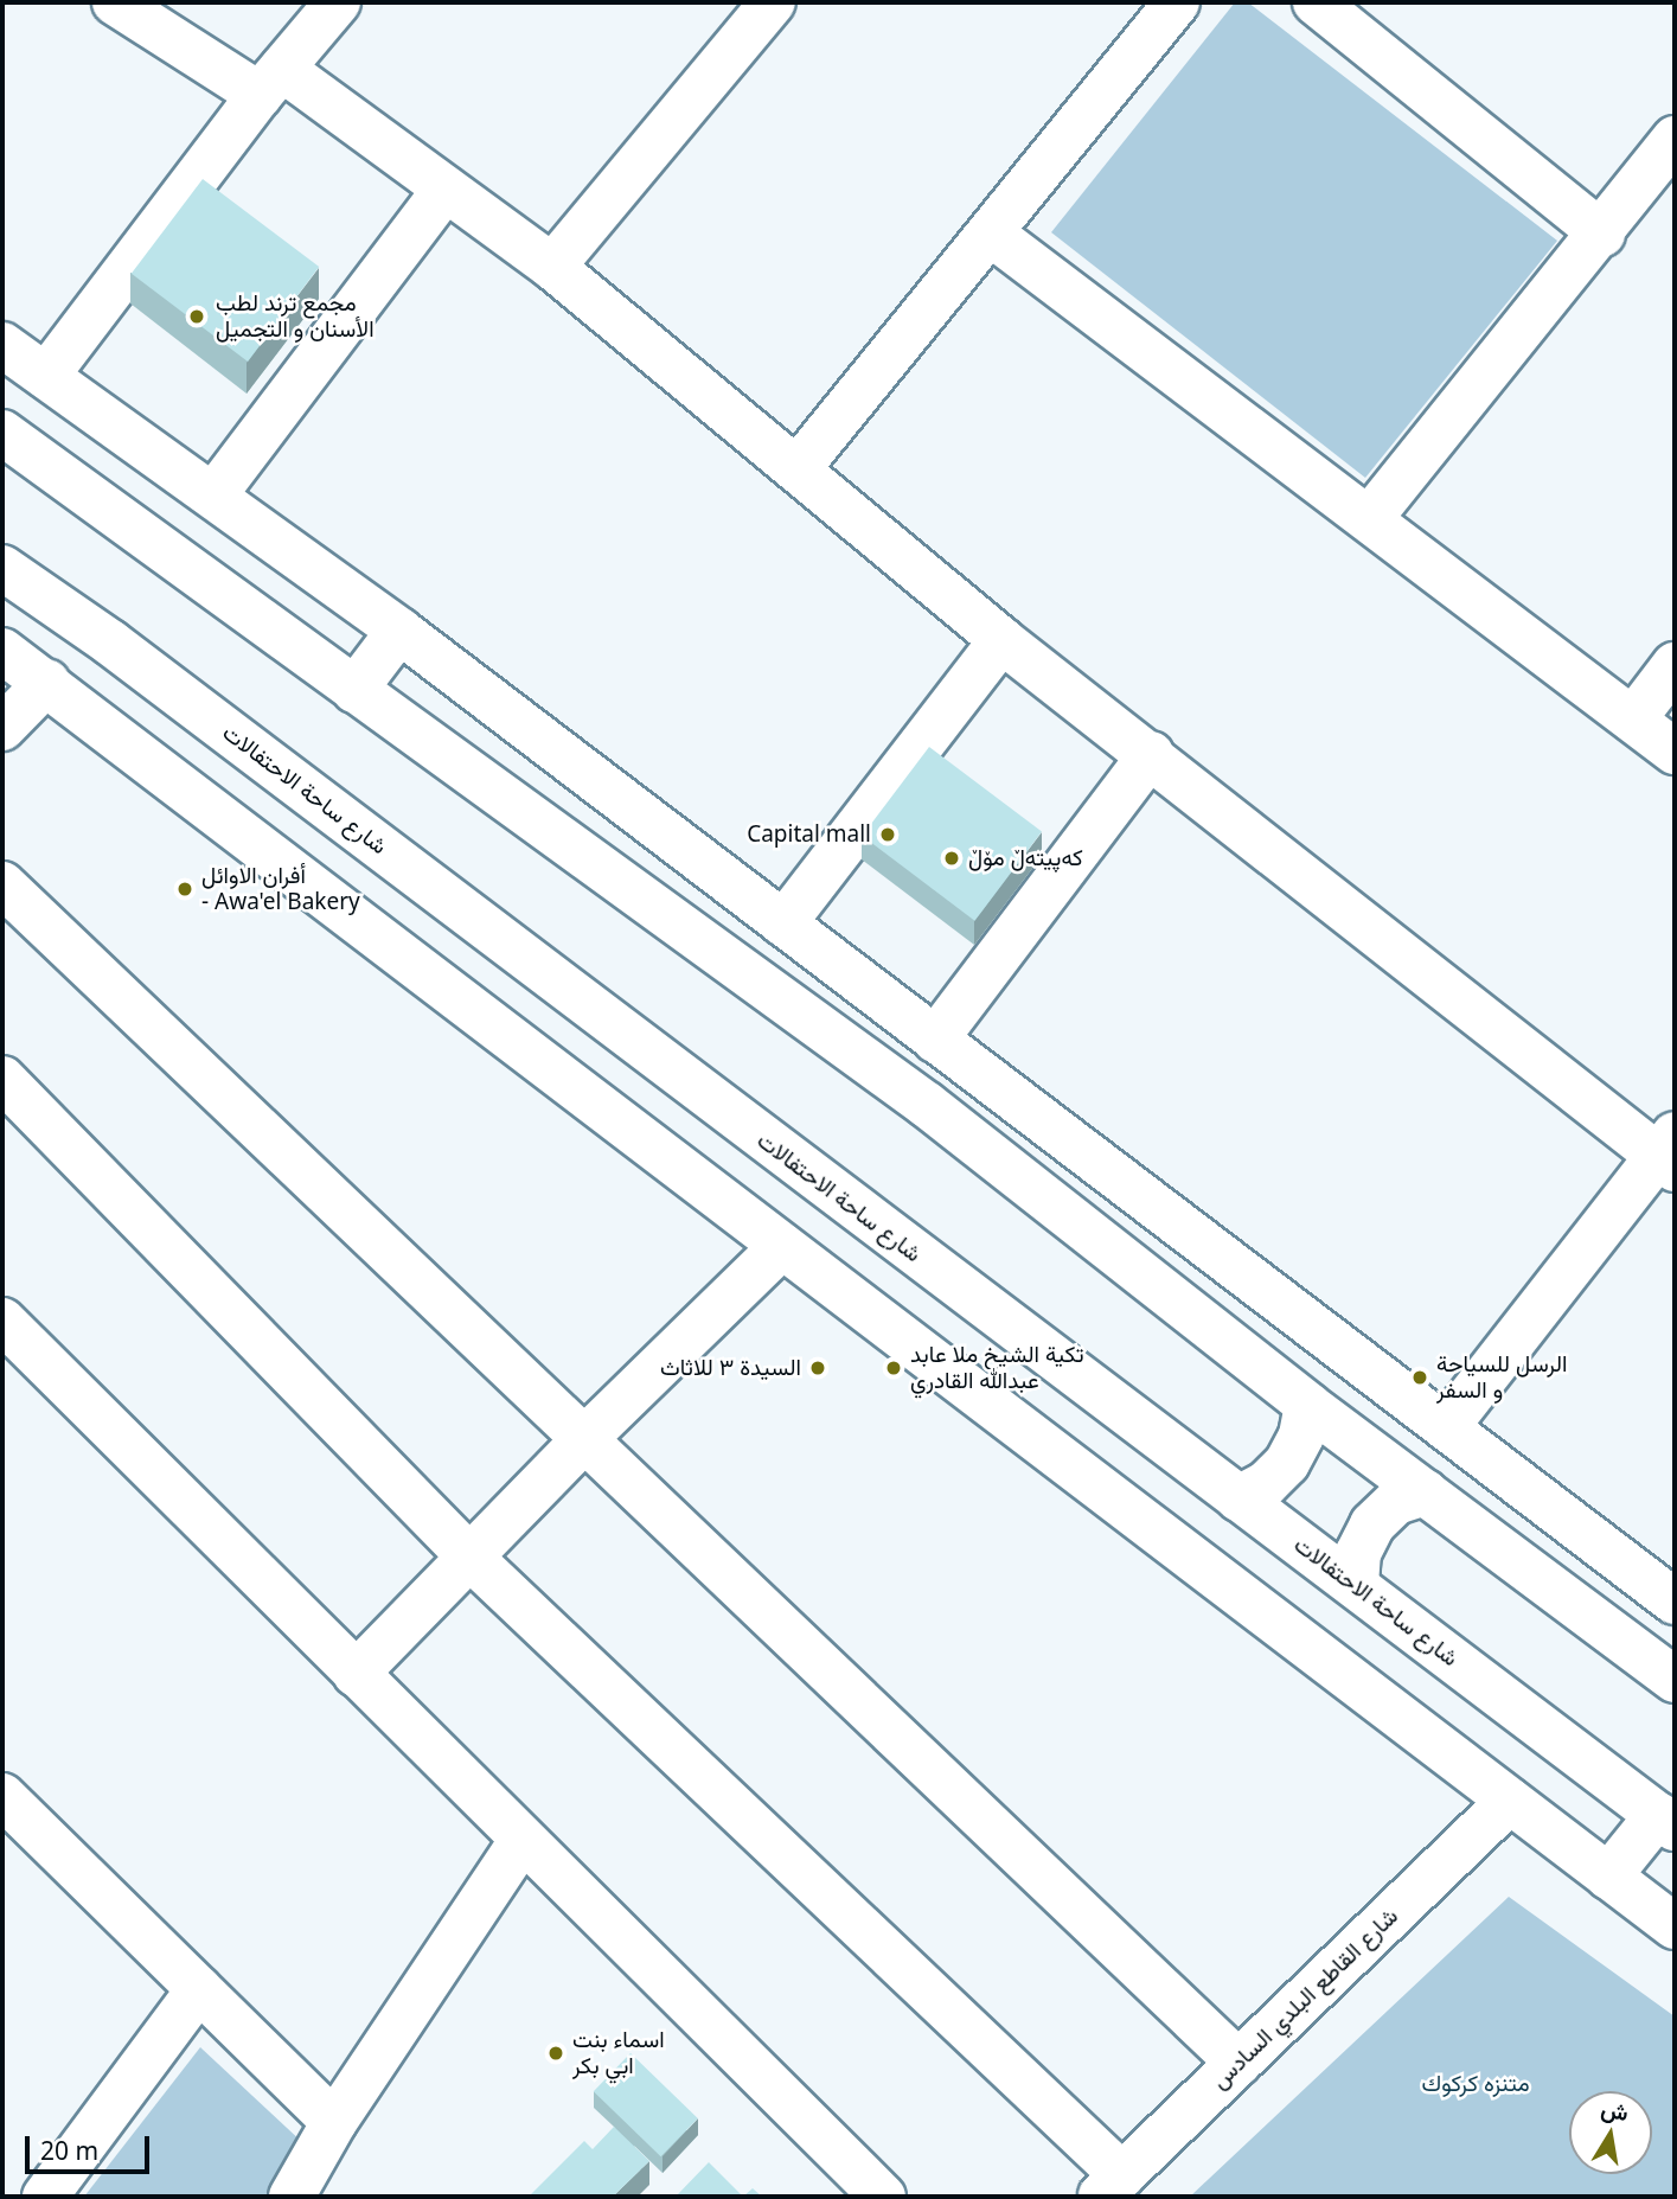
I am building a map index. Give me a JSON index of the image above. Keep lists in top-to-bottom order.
{
  "streets": {
    "street": ["شارع ساحة الاحتفالات", "شارع القاطع البلدي السادس"]
  },
  "parks": ["متنزه كركوك"],
  "places": [
    "مجمع ترند لطب الأسنان و التجميل",
    "Capital mall",
    "کەپیتەڵ مۆڵ",
    "أفران الاوائل - Awa'el Bakery",
    "السيدة ٣ للاثاث",
    "تكية الشيخ ملا عابد عبدالله القادري",
    "الرسل للسياحة و السفر",
    "اسماء بنت ابي بكر"
  ],
  "scale_bar": "20 m",
  "north": "top"
}
